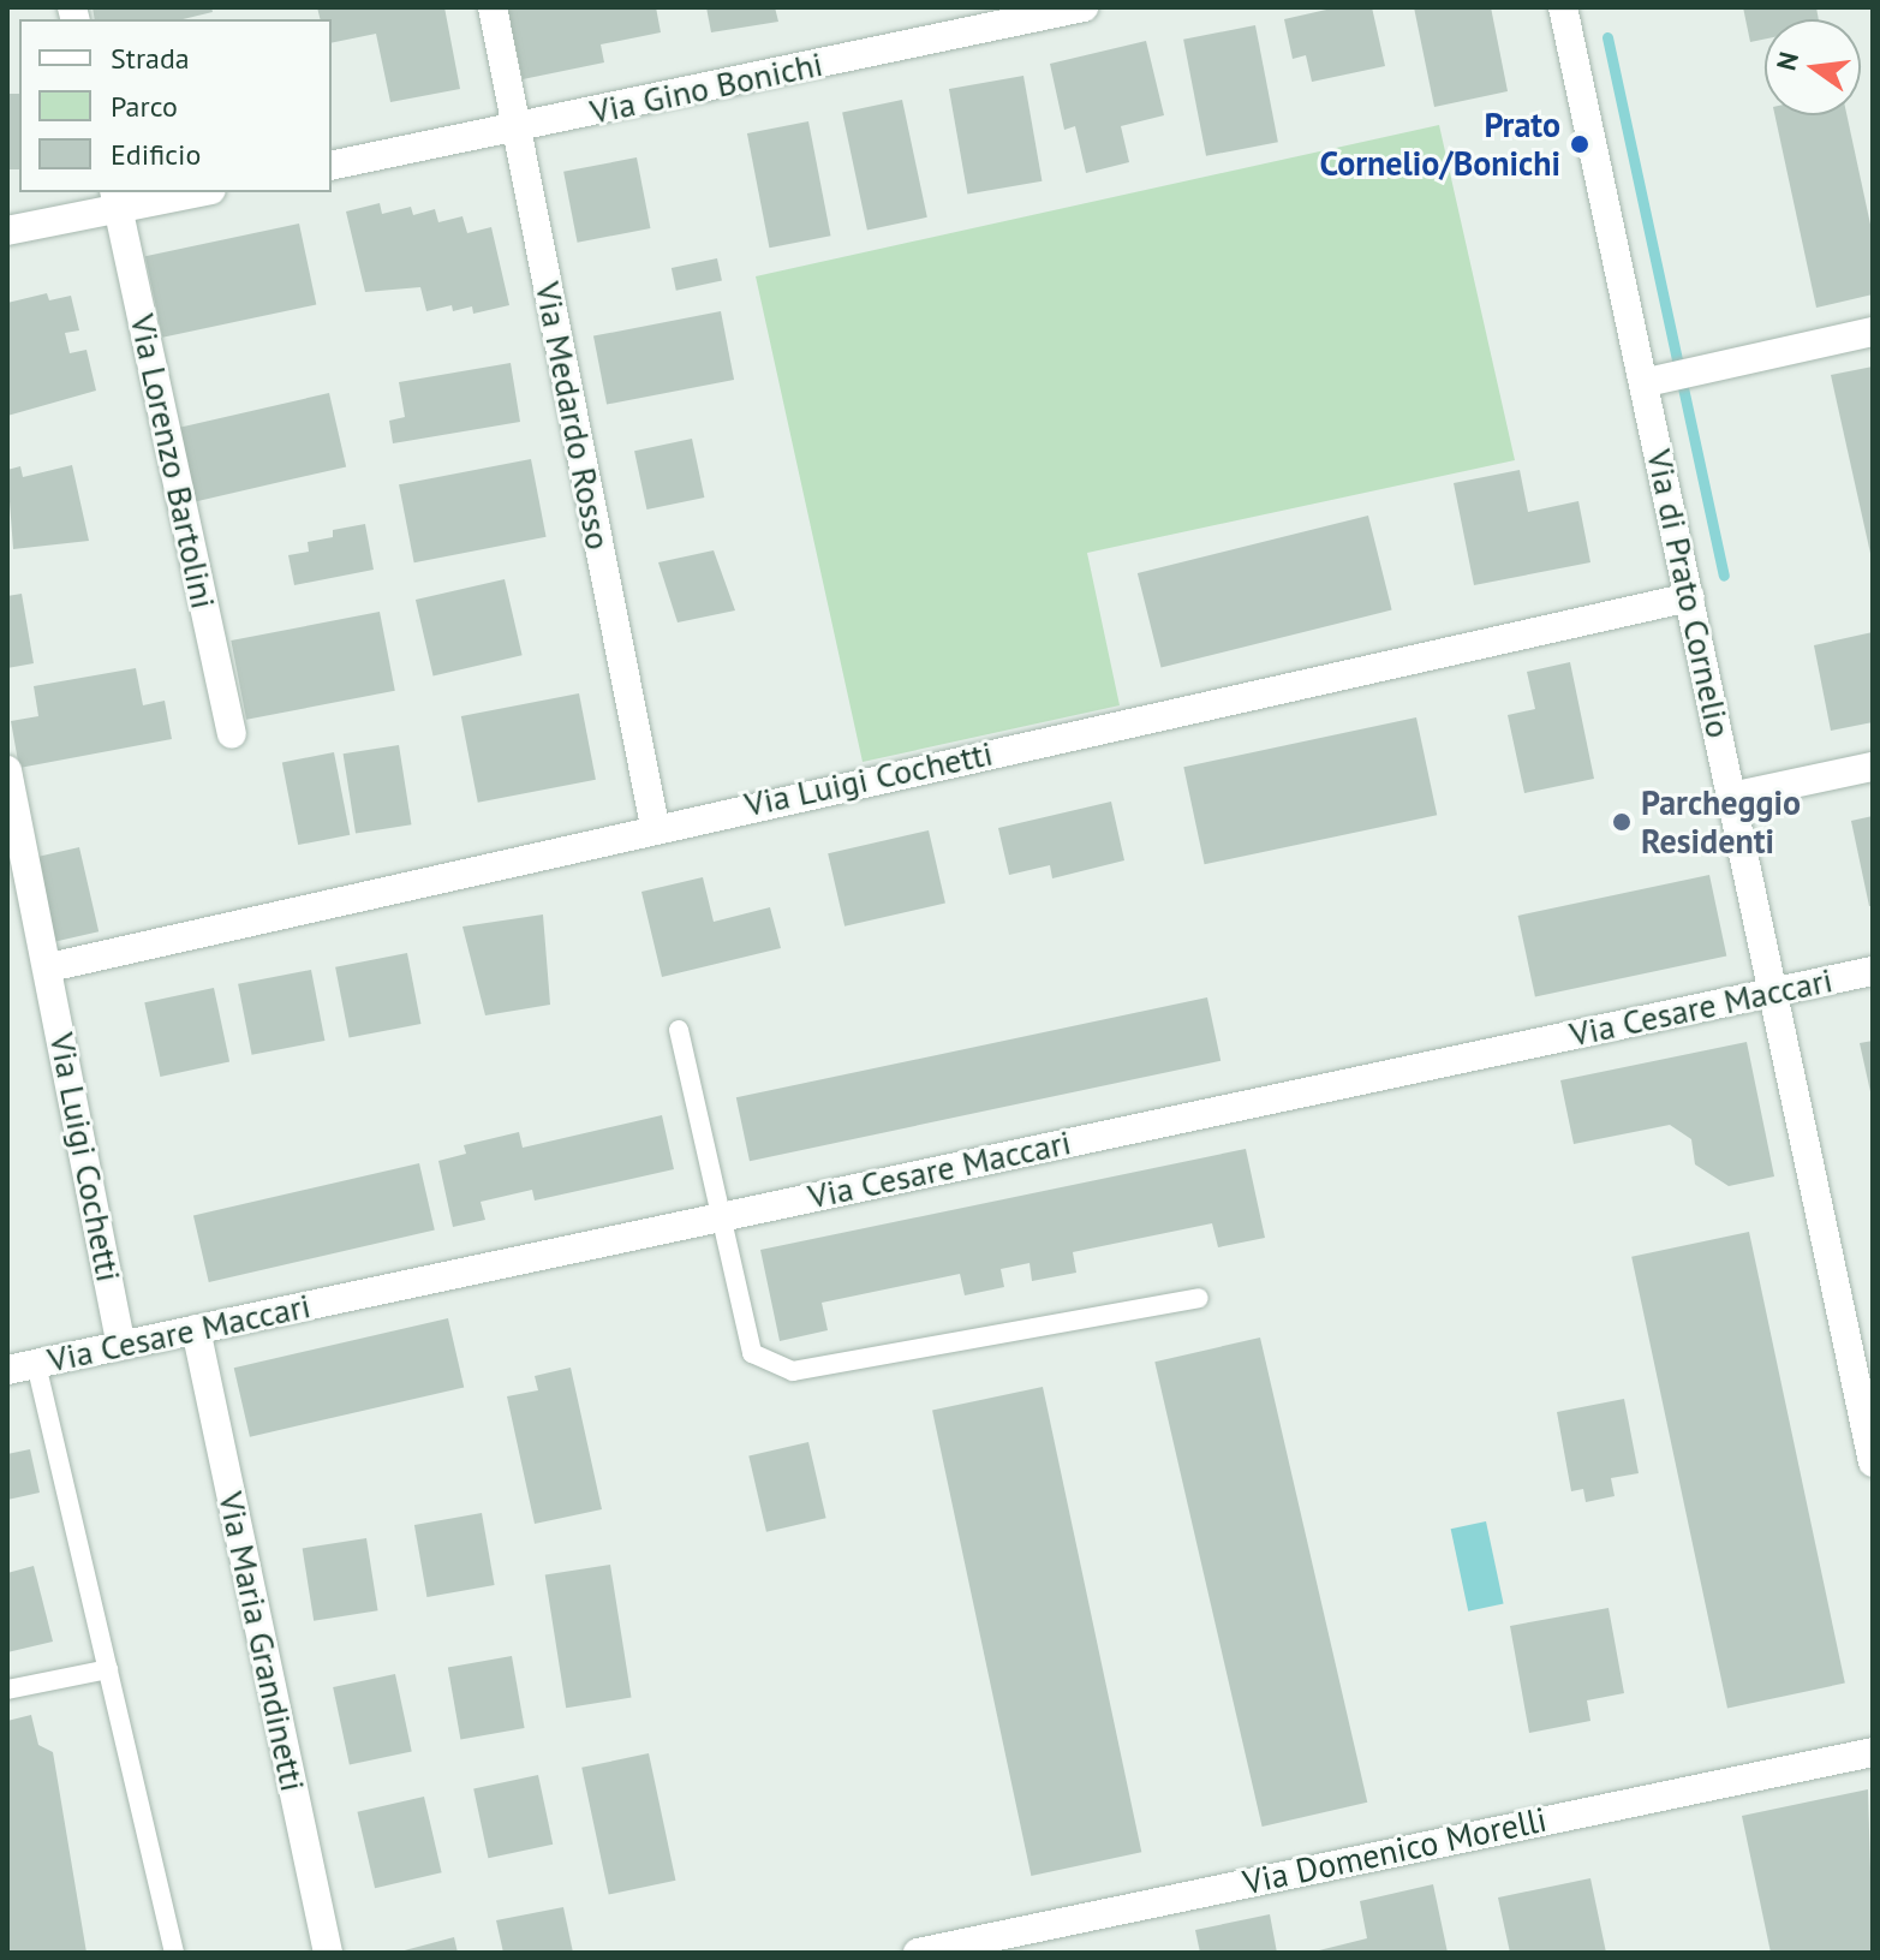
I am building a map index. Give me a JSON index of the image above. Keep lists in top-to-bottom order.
{
  "streets": {
    "street": [
      "Via Gino Bonichi",
      "Via Medardo Rosso",
      "Via Lorenzo Bartolini",
      "Via di Prato Cornelio",
      "Via Luigi Cochetti",
      "Via Cesare Maccari",
      "Via Maria Grandinetti",
      "Via Domenico Morelli"
    ]
  },
  "crossings": [
    ["Via Gino Bonichi", "Via Medardo Rosso"],
    ["Via Medardo Rosso", "Via Luigi Cochetti"],
    ["Via di Prato Cornelio", "Via Luigi Cochetti"],
    ["Via di Prato Cornelio", "Via Cesare Maccari"],
    ["Via Luigi Cochetti", "Via Cesare Maccari"],
    ["Via Cesare Maccari", "Via Maria Grandinetti"]
  ],
  "places": ["Prato Cornelio/Bonichi", "Parcheggio Residenti"],
  "legend": ["Strada", "Parco", "Edificio"],
  "north": "left"
}
